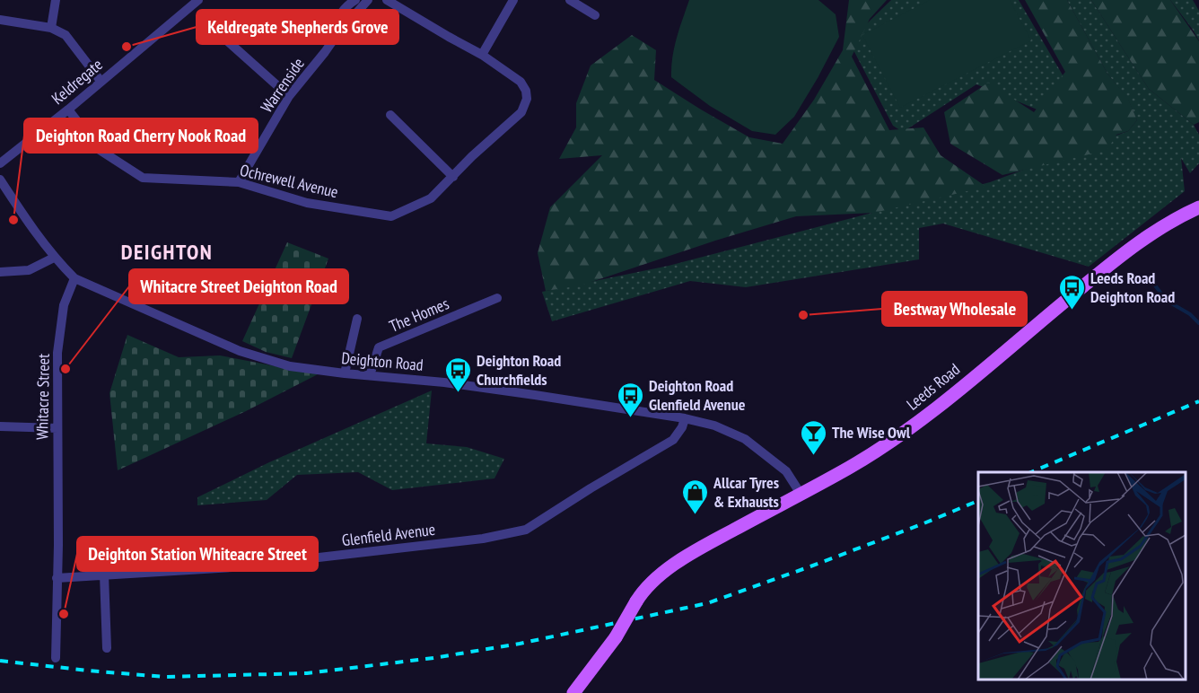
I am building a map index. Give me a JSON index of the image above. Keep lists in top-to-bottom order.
{
  "streets": {
    "main road": ["Leeds Road"],
    "street": [
      "Keldregate",
      "Warrenside",
      "Ochrewell Avenue",
      "The Homes",
      "Deighton Road",
      "Whitacre Street",
      "Glenfield Avenue"
    ]
  },
  "crossings": [
    ["Keldregate", "Ochrewell Avenue"],
    ["Warrenside", "Ochrewell Avenue"],
    ["The Homes", "Deighton Road"],
    ["Deighton Road", "Leeds Road"],
    ["Deighton Road", "Whitacre Street"],
    ["Deighton Road", "Glenfield Avenue"],
    ["Whitacre Street", "Glenfield Avenue"]
  ],
  "districts": ["DEIGHTON"],
  "places": {
    "other": [
      "Keldregate Shepherds Grove",
      "Deighton Road Cherry Nook Road",
      "Bestway Wholesale",
      "Whitacre Street Deighton Road",
      "Deighton Station Whiteacre Street"
    ],
    "bus stop": ["Leeds Road Deighton Road", "Deighton Road Churchfields", "Deighton Road Glenfield Avenue"],
    "bar": ["The Wise Owl"],
    "shop": ["Allcar Tyres & Exhausts"]
  }
}
